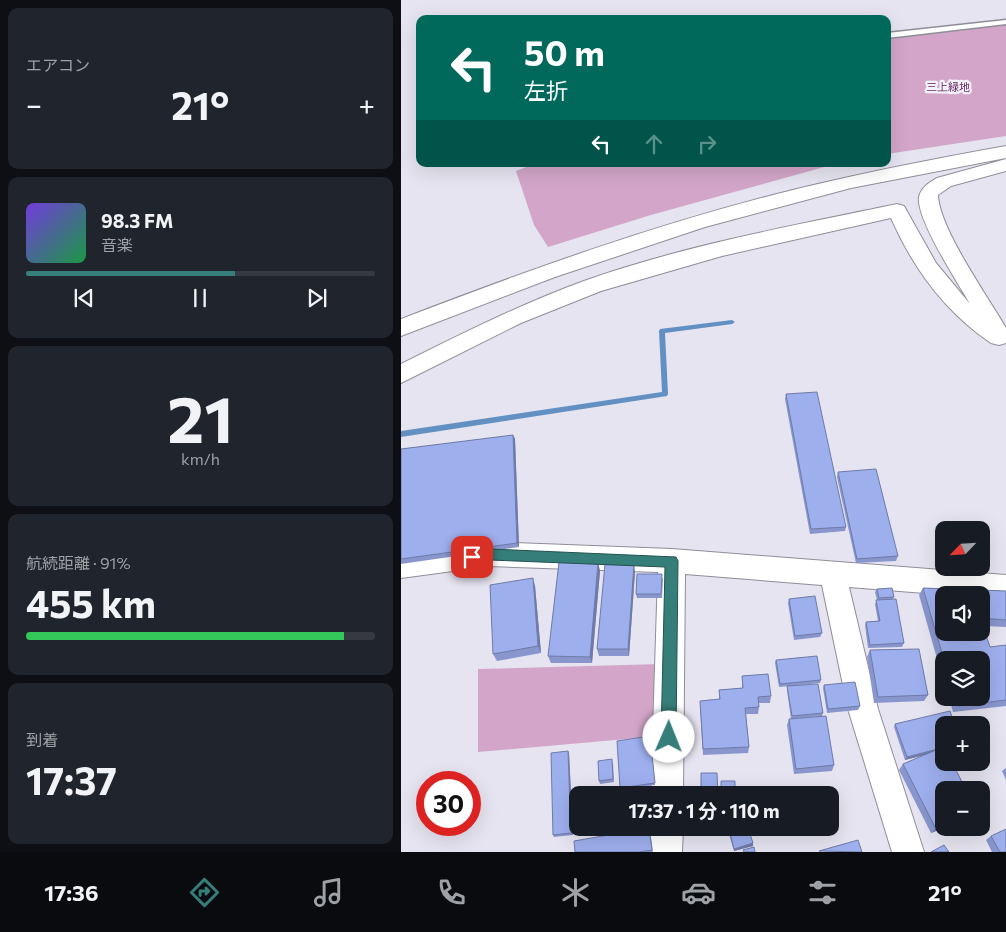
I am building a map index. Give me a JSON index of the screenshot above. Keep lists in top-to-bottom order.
{
  "parks": ["三上緑地"],
  "north": "bottom left",
  "page": {
    "tile": [
      "エアコン",
      ["21", "km/h"],
      ["航続距離 · 91%", "455 km"],
      ["到着", "17:37"]
    ],
    "turn": ["50 m", "左折"],
    "heat": ["−", "21°", "+"],
    "song": ["98.3 FM", "音楽"],
    "map_buttons": ["+", "−"],
    "limit": "30",
    "trip": "17:37 · 1 分 · 110 m",
    "tabs": ["17:36", "21°"]
  }
}
